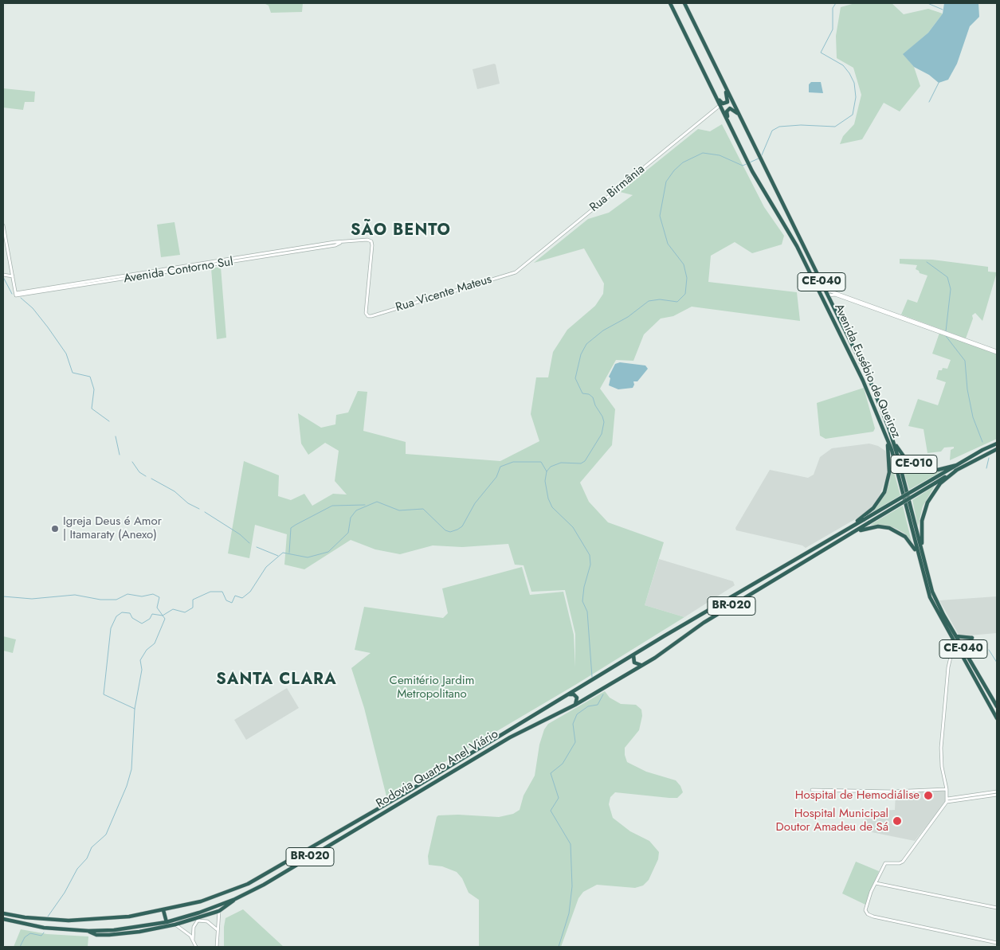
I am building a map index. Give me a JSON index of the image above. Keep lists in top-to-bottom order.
{
  "streets": {
    "highway": [
      "CE-040",
      "Avenida Eusébio de Queiroz",
      "CE-010",
      "BR-020",
      "Rodovia Quarto Anel Viário"
    ],
    "street": ["Rua Birmânia", "Avenida Contorno Sul", "Rua Vicente Mateus"]
  },
  "crossings": [
    ["Rua Birmânia", "CE-040"],
    ["Rua Birmânia", "Rua Vicente Mateus"],
    ["Avenida Contorno Sul", "Rua Vicente Mateus"],
    ["CE-040", "Avenida Eusébio de Queiroz"],
    ["Avenida Eusébio de Queiroz", "CE-010"],
    ["Avenida Eusébio de Queiroz", "BR-020"],
    ["CE-010", "BR-020"],
    ["BR-020", "Rodovia Quarto Anel Viário"]
  ],
  "districts": ["SÃO BENTO", "SANTA CLARA"],
  "parks": ["Cemitério Jardim Metropolitano"],
  "places": ["Igreja Deus é Amor | Itamaraty (Anexo)", "Hospital de Hemodiálise", "Hospital Municipal Doutor Amadeu de Sá"]
}
